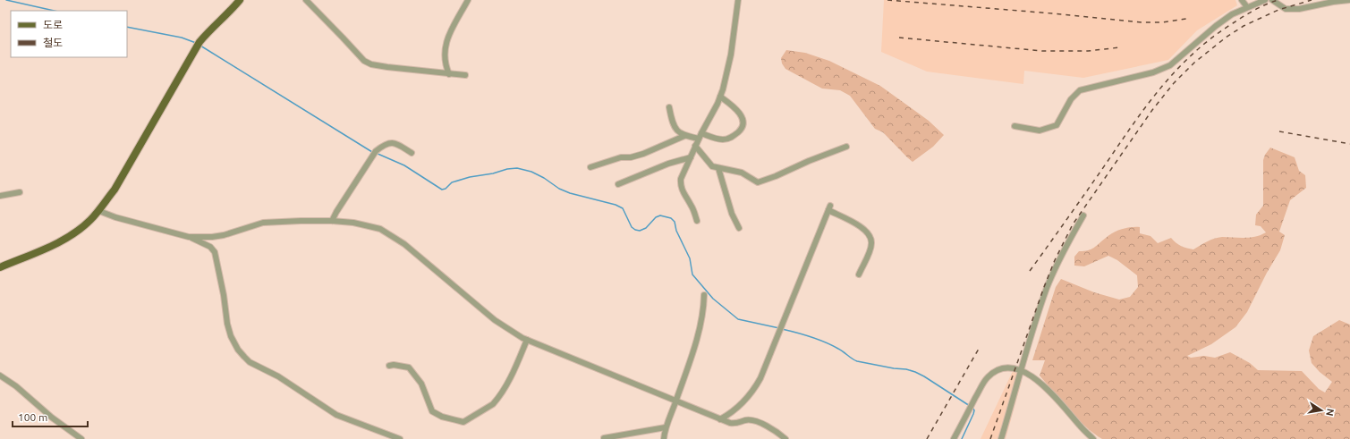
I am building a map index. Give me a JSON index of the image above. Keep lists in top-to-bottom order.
{
  "legend": ["도로", "철도"],
  "scale_bar": "100 m",
  "north": "right"
}
